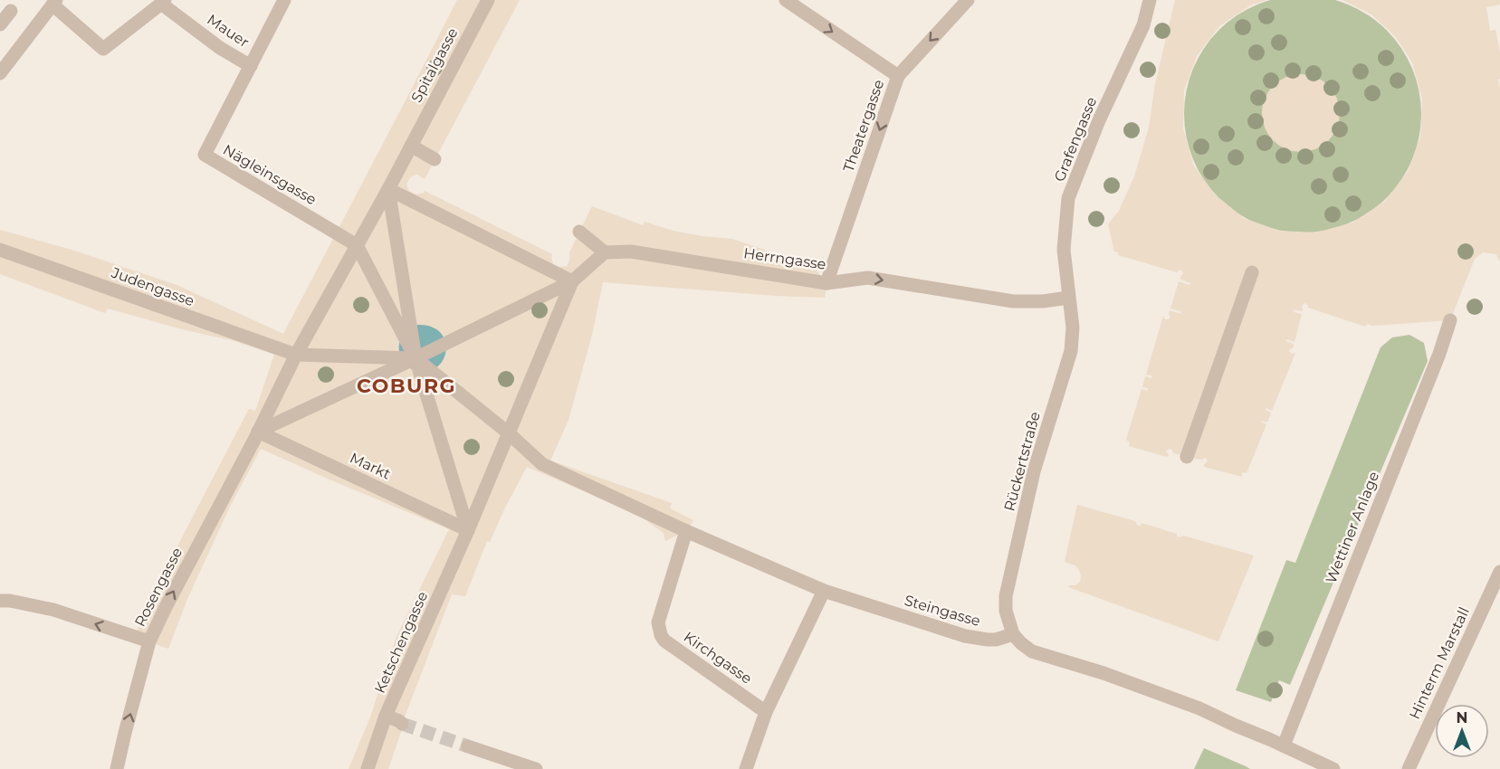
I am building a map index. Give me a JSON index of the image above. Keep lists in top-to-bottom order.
{
  "streets": {
    "street": [
      "Mauer",
      "Spitalgasse",
      "Theatergasse",
      "Grafengasse",
      "Nägleinsgasse",
      "Herrngasse",
      "Judengasse",
      "Rückertstraße",
      "Markt",
      "Wettiner Anlage",
      "Rosengasse",
      "Steingasse",
      "Ketschengasse",
      "Kirchgasse",
      "Hinterm Marstall"
    ]
  },
  "crossings": [
    ["Mauer", "Nägleinsgasse"],
    ["Theatergasse", "Herrngasse"],
    ["Grafengasse", "Herrngasse"],
    ["Grafengasse", "Rückertstraße"],
    ["Herrngasse", "Rückertstraße"],
    ["Rückertstraße", "Steingasse"],
    ["Markt", "Rosengasse"],
    ["Markt", "Ketschengasse"],
    ["Steingasse", "Kirchgasse"]
  ],
  "one_way": ["Theatergasse", "Herrngasse", "Rosengasse"],
  "districts": ["COBURG"],
  "north": "top"
}
